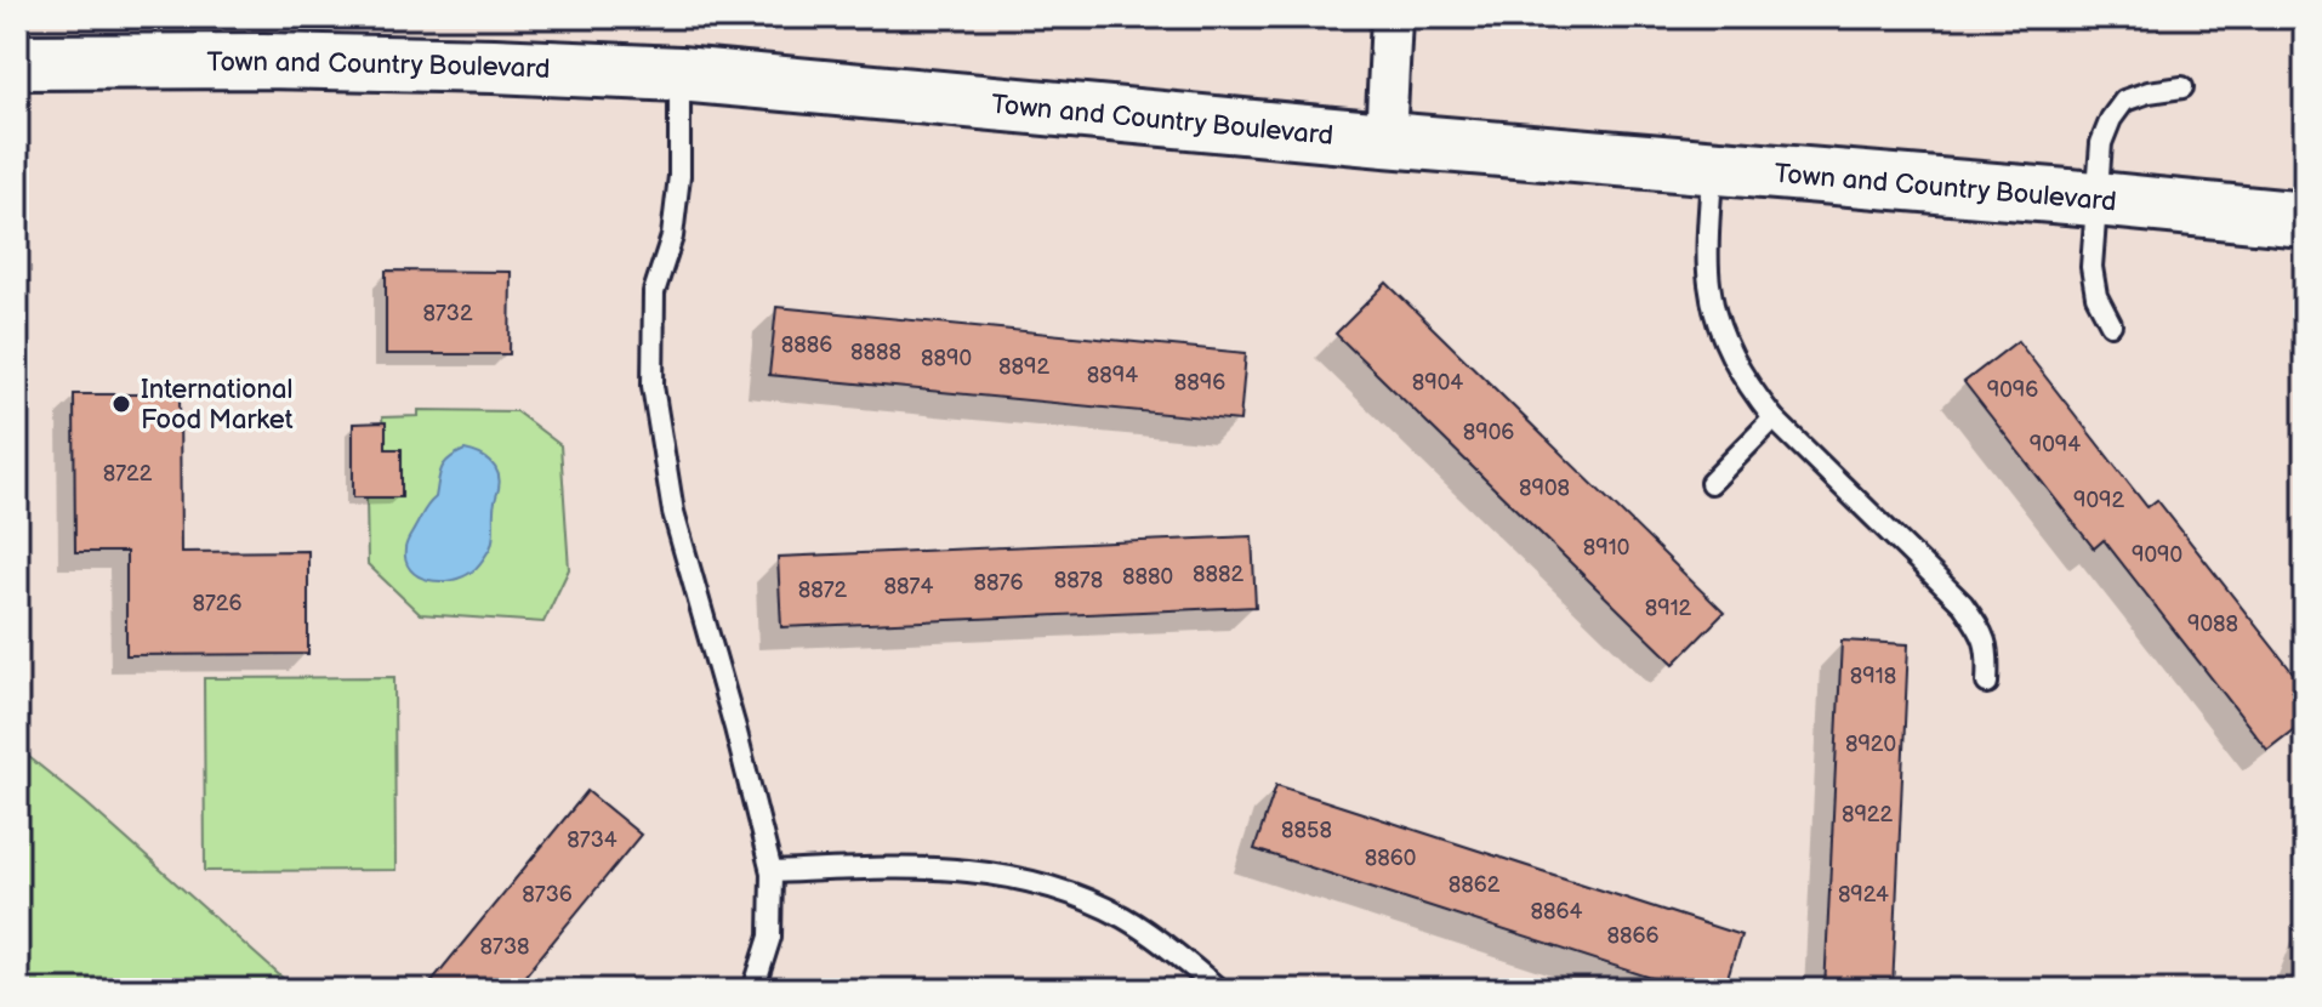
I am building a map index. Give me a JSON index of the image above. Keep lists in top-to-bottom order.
{
  "streets": {
    "street": ["Town and Country Boulevard"]
  },
  "places": ["International Food Market"],
  "house_numbers": [
    "8732",
    "8886",
    "8888",
    "8890",
    "8892",
    "8894",
    "8896",
    "8904",
    "9096",
    "8906",
    "9094",
    "8722",
    "8908",
    "9092",
    "8910",
    "9090",
    "8882",
    "8880",
    "8878",
    "8876",
    "8874",
    "8872",
    "8726",
    "8912",
    "9088",
    "8918",
    "8920",
    "8922",
    "8858",
    "8734",
    "8860",
    "8862",
    "8736",
    "8924",
    "8864",
    "8866",
    "8738"
  ]
}
